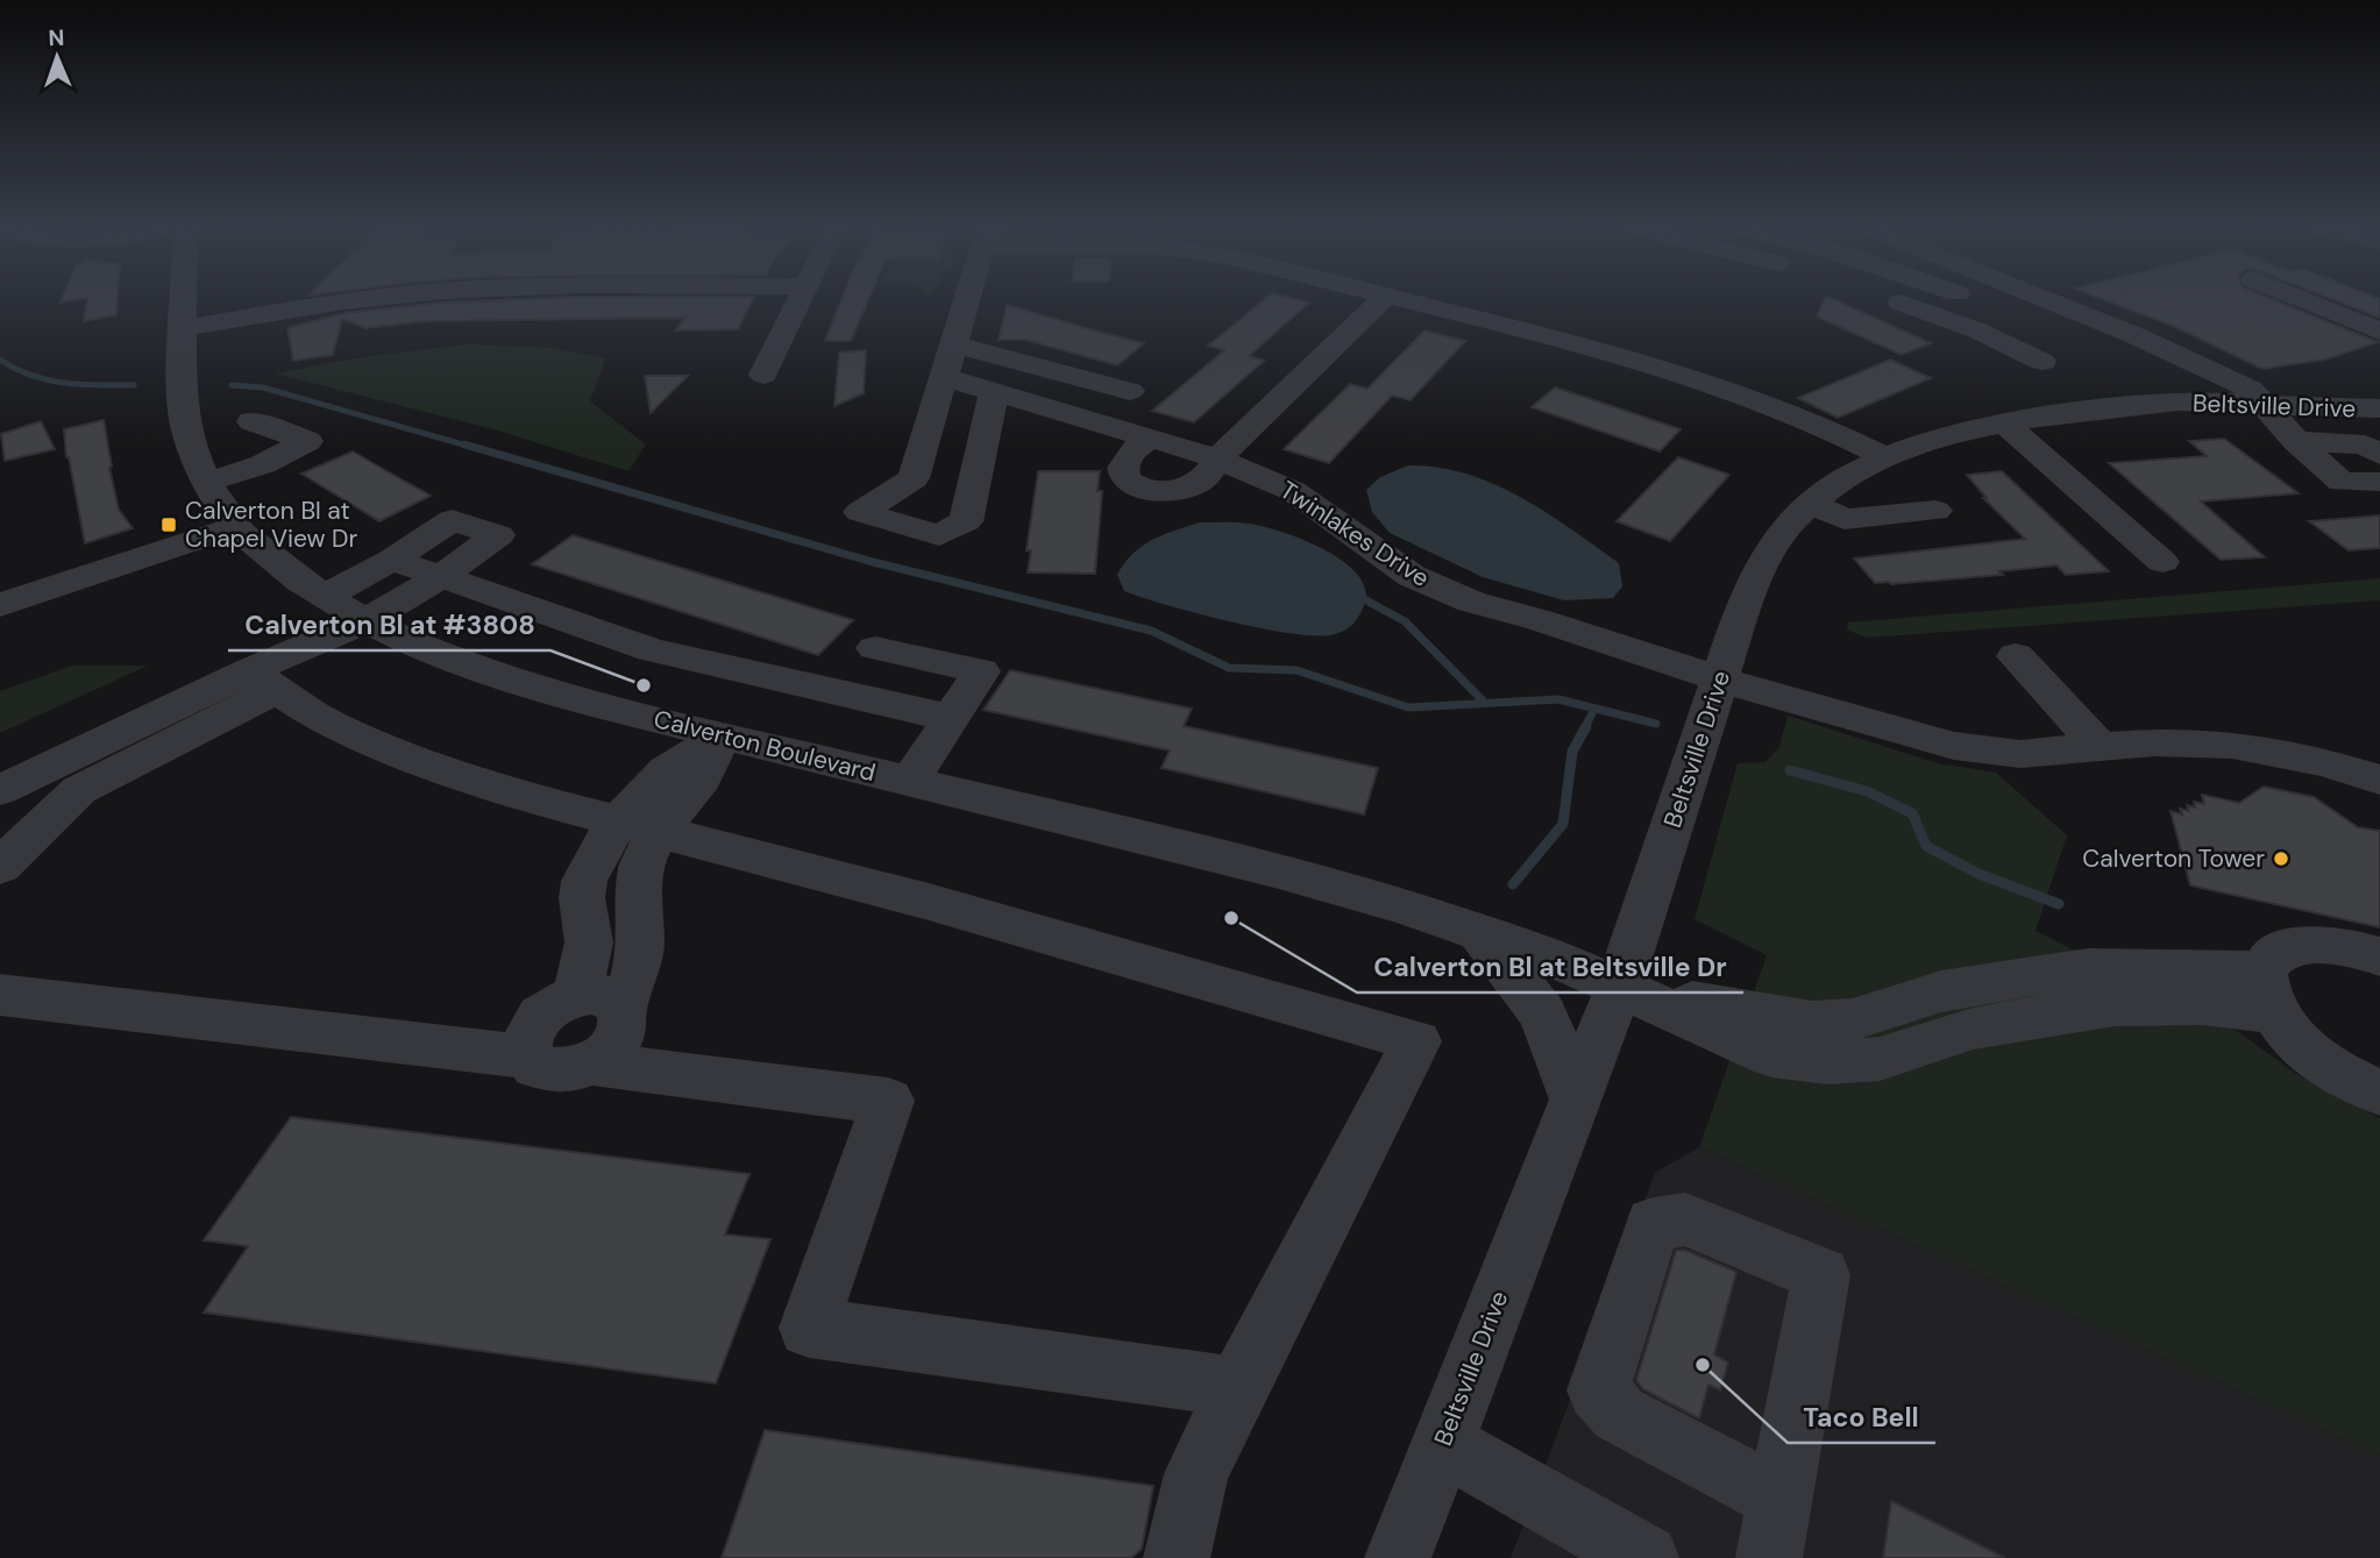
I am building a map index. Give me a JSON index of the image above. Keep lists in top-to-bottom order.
{
  "streets": {
    "street": ["Beltsville Drive", "Twinlakes Drive", "Calverton Boulevard"]
  },
  "crossings": [
    ["Beltsville Drive", "Twinlakes Drive"],
    ["Beltsville Drive", "Calverton Boulevard"]
  ],
  "places": {
    "transit": ["Calverton Bl at Chapel View Dr"],
    "other": [
      "Calverton Bl at #3808",
      "Calverton Tower",
      "Calverton Bl at Beltsville Dr",
      "Taco Bell"
    ]
  },
  "north": "top"
}
